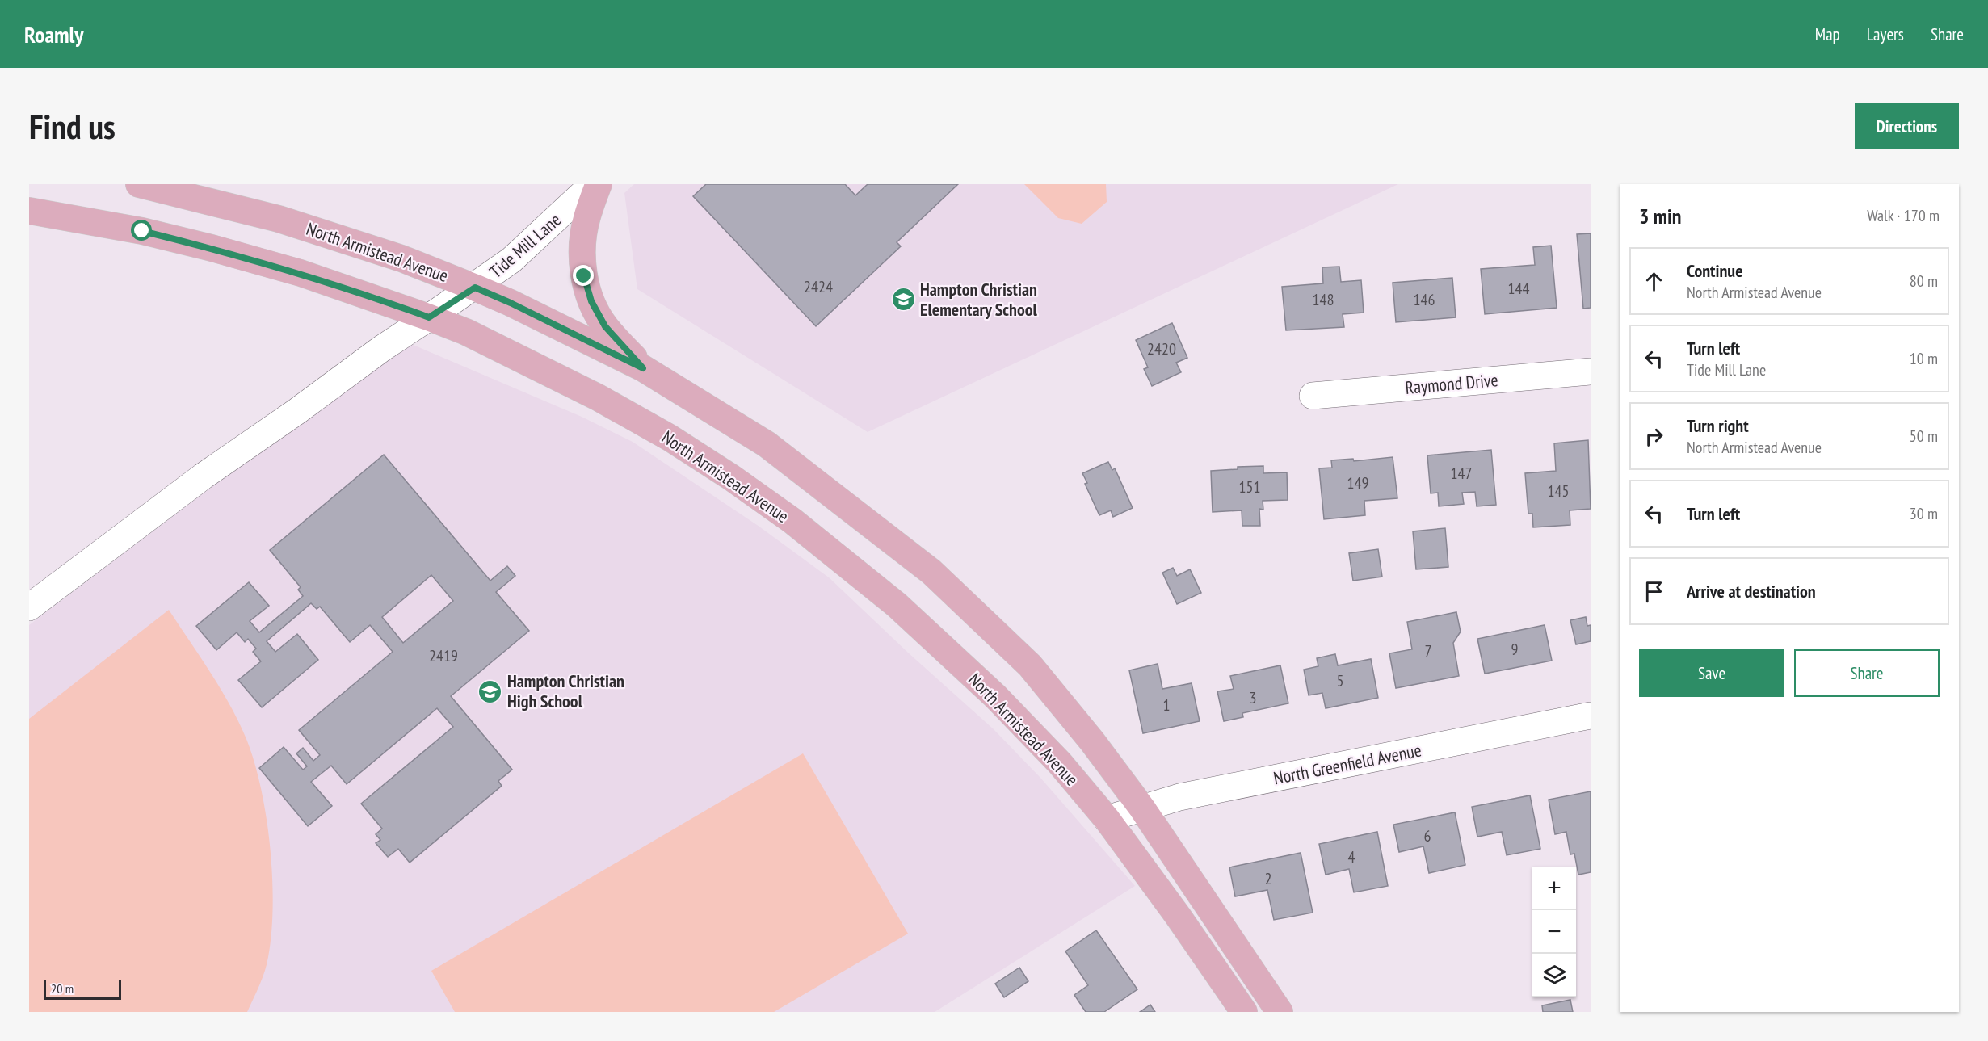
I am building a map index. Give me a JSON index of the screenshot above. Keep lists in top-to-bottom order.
{
  "streets": {
    "main road": ["North Armistead Avenue"],
    "street": ["Tide Mill Lane", "Raymond Drive", "North Greenfield Avenue"]
  },
  "crossings": [
    ["Tide Mill Lane", "North Armistead Avenue"],
    ["North Armistead Avenue", "North Greenfield Avenue"]
  ],
  "places": {
    "school or university": ["Hampton Christian Elementary School", "Hampton Christian High School"]
  },
  "house_numbers": [
    "2424",
    "144",
    "148",
    "146",
    "2420",
    "147",
    "149",
    "151",
    "145",
    "9",
    "7",
    "2419",
    "5",
    "3",
    "1",
    "6",
    "4",
    "2"
  ],
  "scale_bar": "20 m",
  "page": {
    "header": "Roamly",
    "nav": ["Map", "Layers", "Share"],
    "buttons": [
      "Directions",
      ["Save", "Share"]
    ],
    "title": "Find us",
    "heading": ["3 min", "Walk · 170 m"],
    "list": [
      ["Continue", "North Armistead Avenue", "80 m"],
      ["Turn left", "Tide Mill Lane", "10 m"],
      ["Turn right", "North Armistead Avenue", "50 m"],
      ["Turn left", "30 m"],
      "Arrive at destination"
    ],
    "map_buttons": ["+", "−"],
    "scale": "20 m"
  }
}
